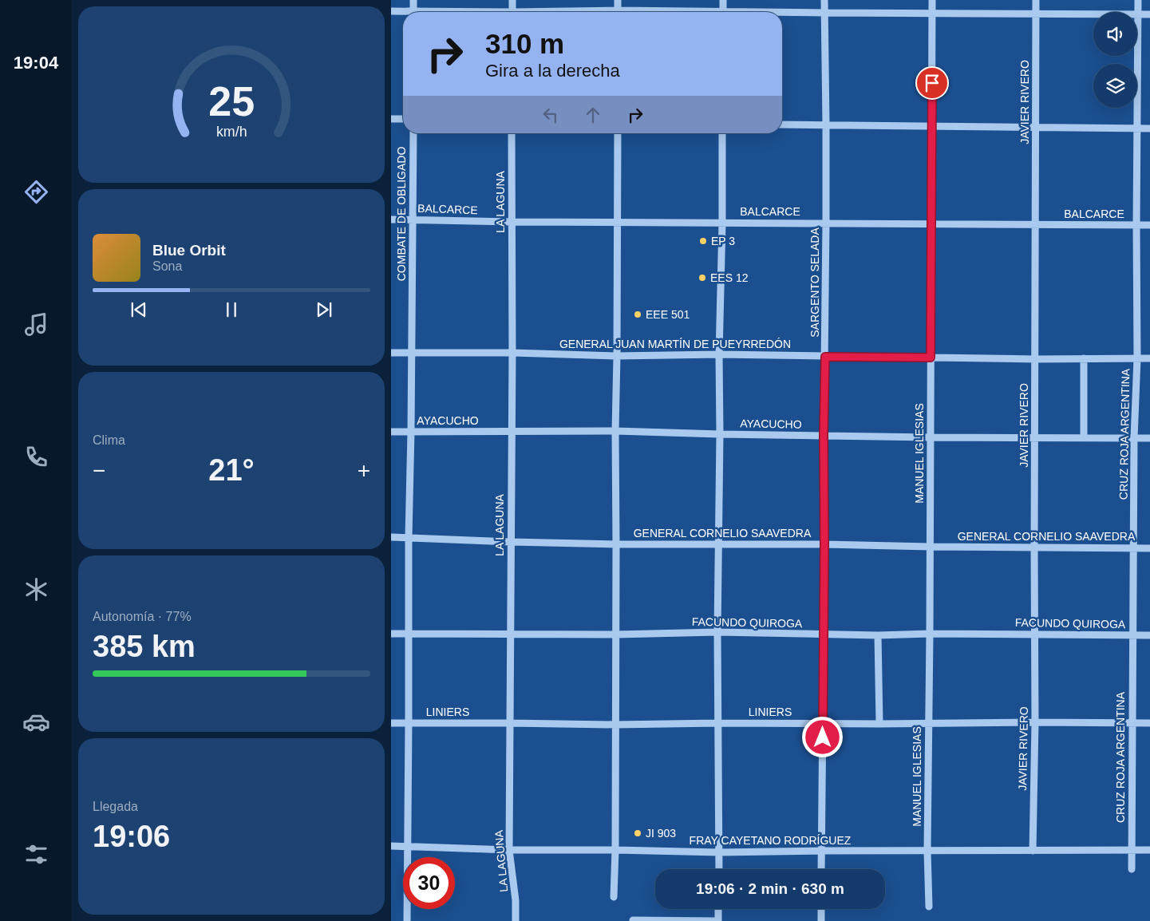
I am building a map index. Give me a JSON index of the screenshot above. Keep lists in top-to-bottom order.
{
  "streets": {
    "street": [
      "JAVIER RIVERO",
      "LA LAGUNA",
      "BALCARCE",
      "COMBATE DE OBLIGADO",
      "SARGENTO SELADA",
      "GENERAL JUAN MARTÍN DE PUEYRREDÓN",
      "AYACUCHO",
      "CRUZ ROJA ARGENTINA",
      "MANUEL IGLESIAS",
      "GENERAL CORNELIO SAAVEDRA",
      "FACUNDO QUIROGA",
      "LINIERS",
      "FRAY CAYETANO RODRÍGUEZ"
    ]
  },
  "crossings": [
    ["JAVIER RIVERO", "BALCARCE"],
    ["JAVIER RIVERO", "GENERAL JUAN MARTÍN DE PUEYRREDÓN"],
    ["JAVIER RIVERO", "AYACUCHO"],
    ["JAVIER RIVERO", "GENERAL CORNELIO SAAVEDRA"],
    ["JAVIER RIVERO", "FACUNDO QUIROGA"],
    ["JAVIER RIVERO", "LINIERS"],
    ["JAVIER RIVERO", "FRAY CAYETANO RODRÍGUEZ"],
    ["LA LAGUNA", "BALCARCE"],
    ["LA LAGUNA", "GENERAL JUAN MARTÍN DE PUEYRREDÓN"],
    ["LA LAGUNA", "AYACUCHO"],
    ["LA LAGUNA", "GENERAL CORNELIO SAAVEDRA"],
    ["LA LAGUNA", "FACUNDO QUIROGA"],
    ["LA LAGUNA", "LINIERS"],
    ["LA LAGUNA", "FRAY CAYETANO RODRÍGUEZ"],
    ["BALCARCE", "COMBATE DE OBLIGADO"],
    ["BALCARCE", "SARGENTO SELADA"],
    ["BALCARCE", "CRUZ ROJA ARGENTINA"],
    ["BALCARCE", "MANUEL IGLESIAS"],
    ["COMBATE DE OBLIGADO", "GENERAL JUAN MARTÍN DE PUEYRREDÓN"],
    ["COMBATE DE OBLIGADO", "AYACUCHO"],
    ["COMBATE DE OBLIGADO", "GENERAL CORNELIO SAAVEDRA"],
    ["COMBATE DE OBLIGADO", "FACUNDO QUIROGA"],
    ["COMBATE DE OBLIGADO", "LINIERS"],
    ["COMBATE DE OBLIGADO", "FRAY CAYETANO RODRÍGUEZ"],
    ["SARGENTO SELADA", "GENERAL JUAN MARTÍN DE PUEYRREDÓN"],
    ["SARGENTO SELADA", "AYACUCHO"],
    ["SARGENTO SELADA", "GENERAL CORNELIO SAAVEDRA"],
    ["SARGENTO SELADA", "FACUNDO QUIROGA"],
    ["SARGENTO SELADA", "LINIERS"],
    ["SARGENTO SELADA", "FRAY CAYETANO RODRÍGUEZ"],
    ["GENERAL JUAN MARTÍN DE PUEYRREDÓN", "CRUZ ROJA ARGENTINA"],
    ["GENERAL JUAN MARTÍN DE PUEYRREDÓN", "MANUEL IGLESIAS"],
    ["AYACUCHO", "CRUZ ROJA ARGENTINA"],
    ["AYACUCHO", "MANUEL IGLESIAS"],
    ["CRUZ ROJA ARGENTINA", "GENERAL CORNELIO SAAVEDRA"],
    ["CRUZ ROJA ARGENTINA", "FACUNDO QUIROGA"],
    ["CRUZ ROJA ARGENTINA", "LINIERS"],
    ["CRUZ ROJA ARGENTINA", "FRAY CAYETANO RODRÍGUEZ"],
    ["MANUEL IGLESIAS", "GENERAL CORNELIO SAAVEDRA"],
    ["MANUEL IGLESIAS", "FACUNDO QUIROGA"],
    ["MANUEL IGLESIAS", "LINIERS"],
    ["MANUEL IGLESIAS", "FRAY CAYETANO RODRÍGUEZ"]
  ],
  "places": [
    "EP 3",
    "EES 12",
    "EEE 501",
    "JI 903"
  ],
  "page": {
    "tabs": "19:04",
    "turn": ["310 m", "Gira a la derecha"],
    "song": ["Blue Orbit", "Sona"],
    "tile": [
      "Clima",
      ["Autonomía · 77%", "385 km"],
      ["Llegada", "19:06"]
    ],
    "heat": ["−", "21°", "+"],
    "limit": "30",
    "trip": "19:06 · 2 min · 630 m",
    "gauge": ["25", "km/h"]
  }
}
